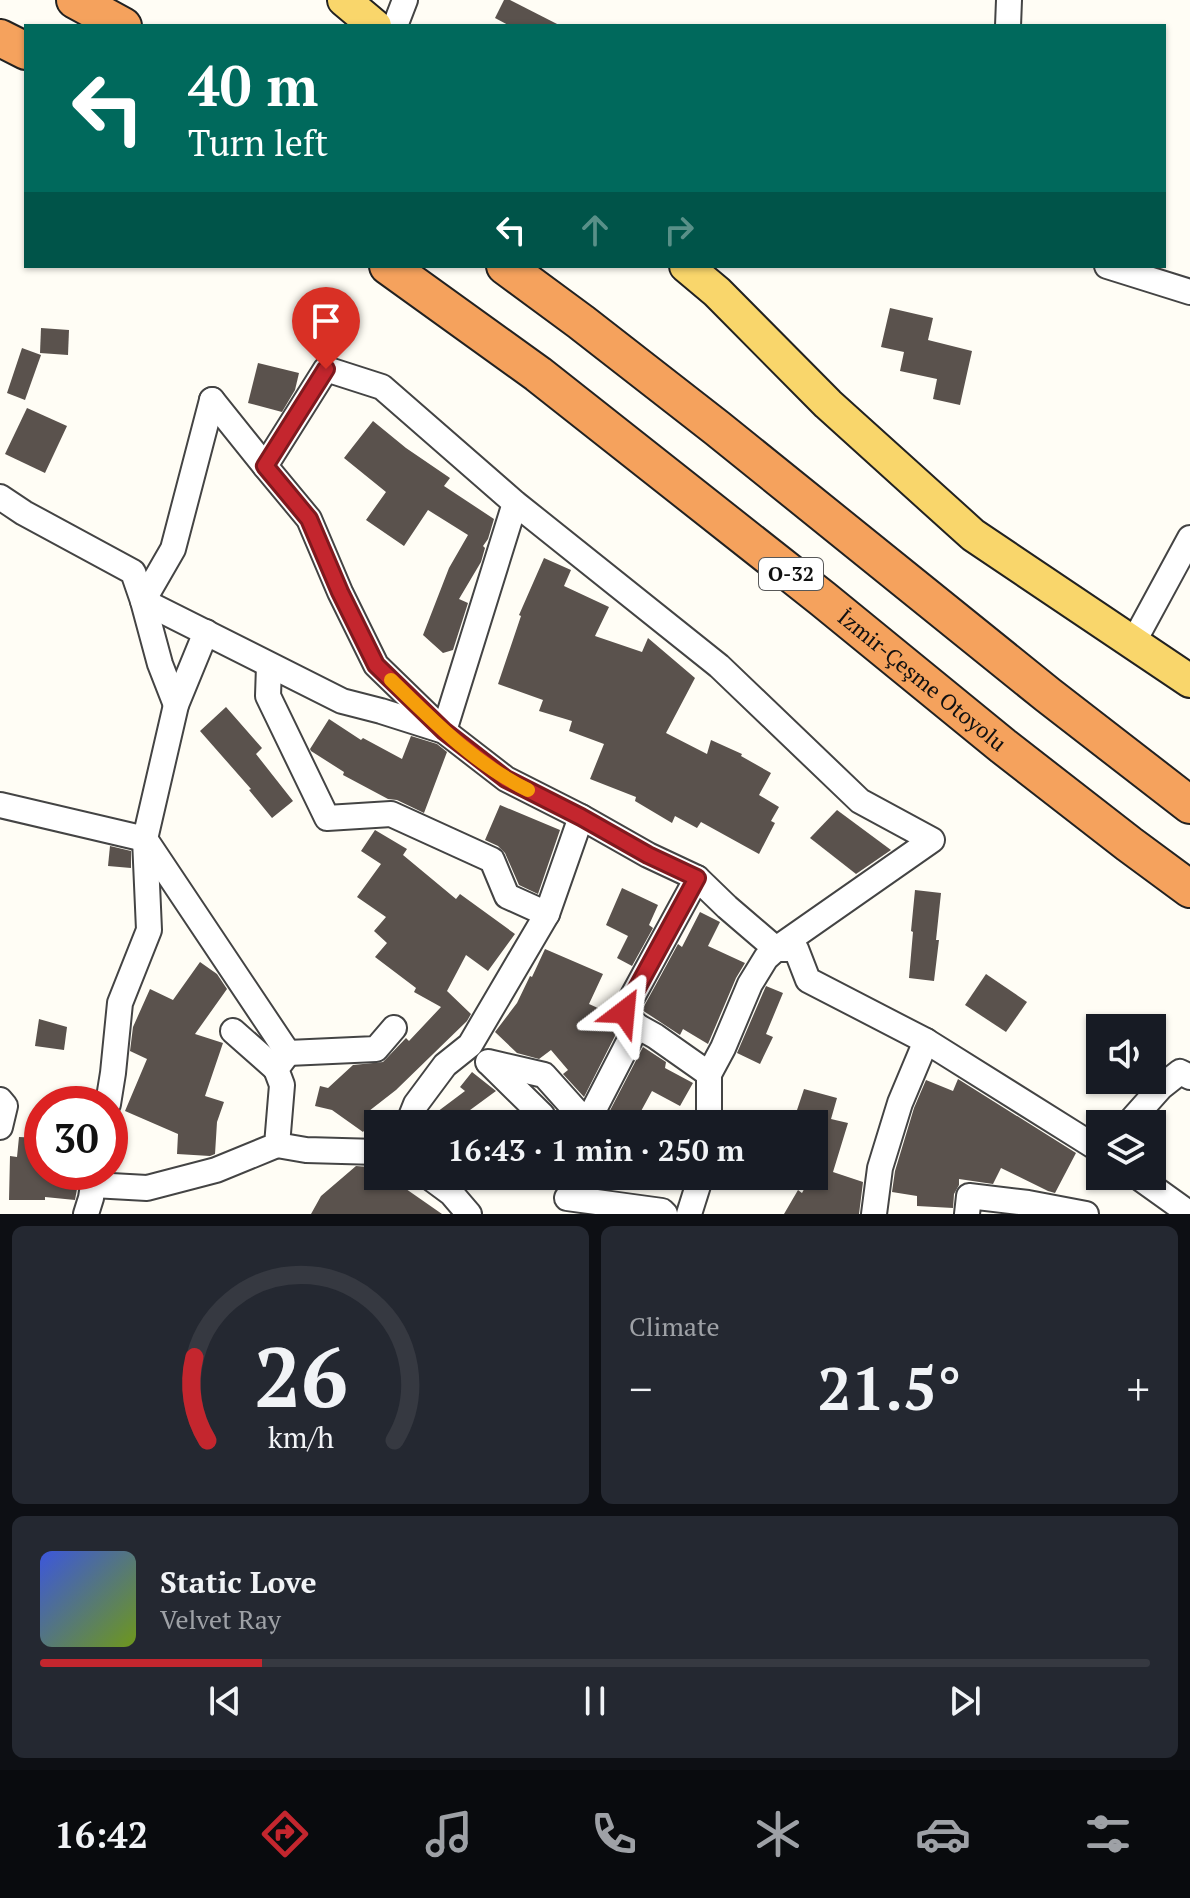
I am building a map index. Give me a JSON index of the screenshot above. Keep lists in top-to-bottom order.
{
  "streets": {
    "highway": ["O-32", "İzmir-Çeşme Otoyolu"]
  },
  "page": {
    "turn": ["40 m", "Turn left"],
    "limit": "30",
    "trip": "16:43 · 1 min · 250 m",
    "tile": "Climate",
    "heat": ["−", "21.5°", "+"],
    "song": ["Static Love", "Velvet Ray"],
    "tabs": "16:42",
    "gauge": ["26", "km/h"]
  }
}
